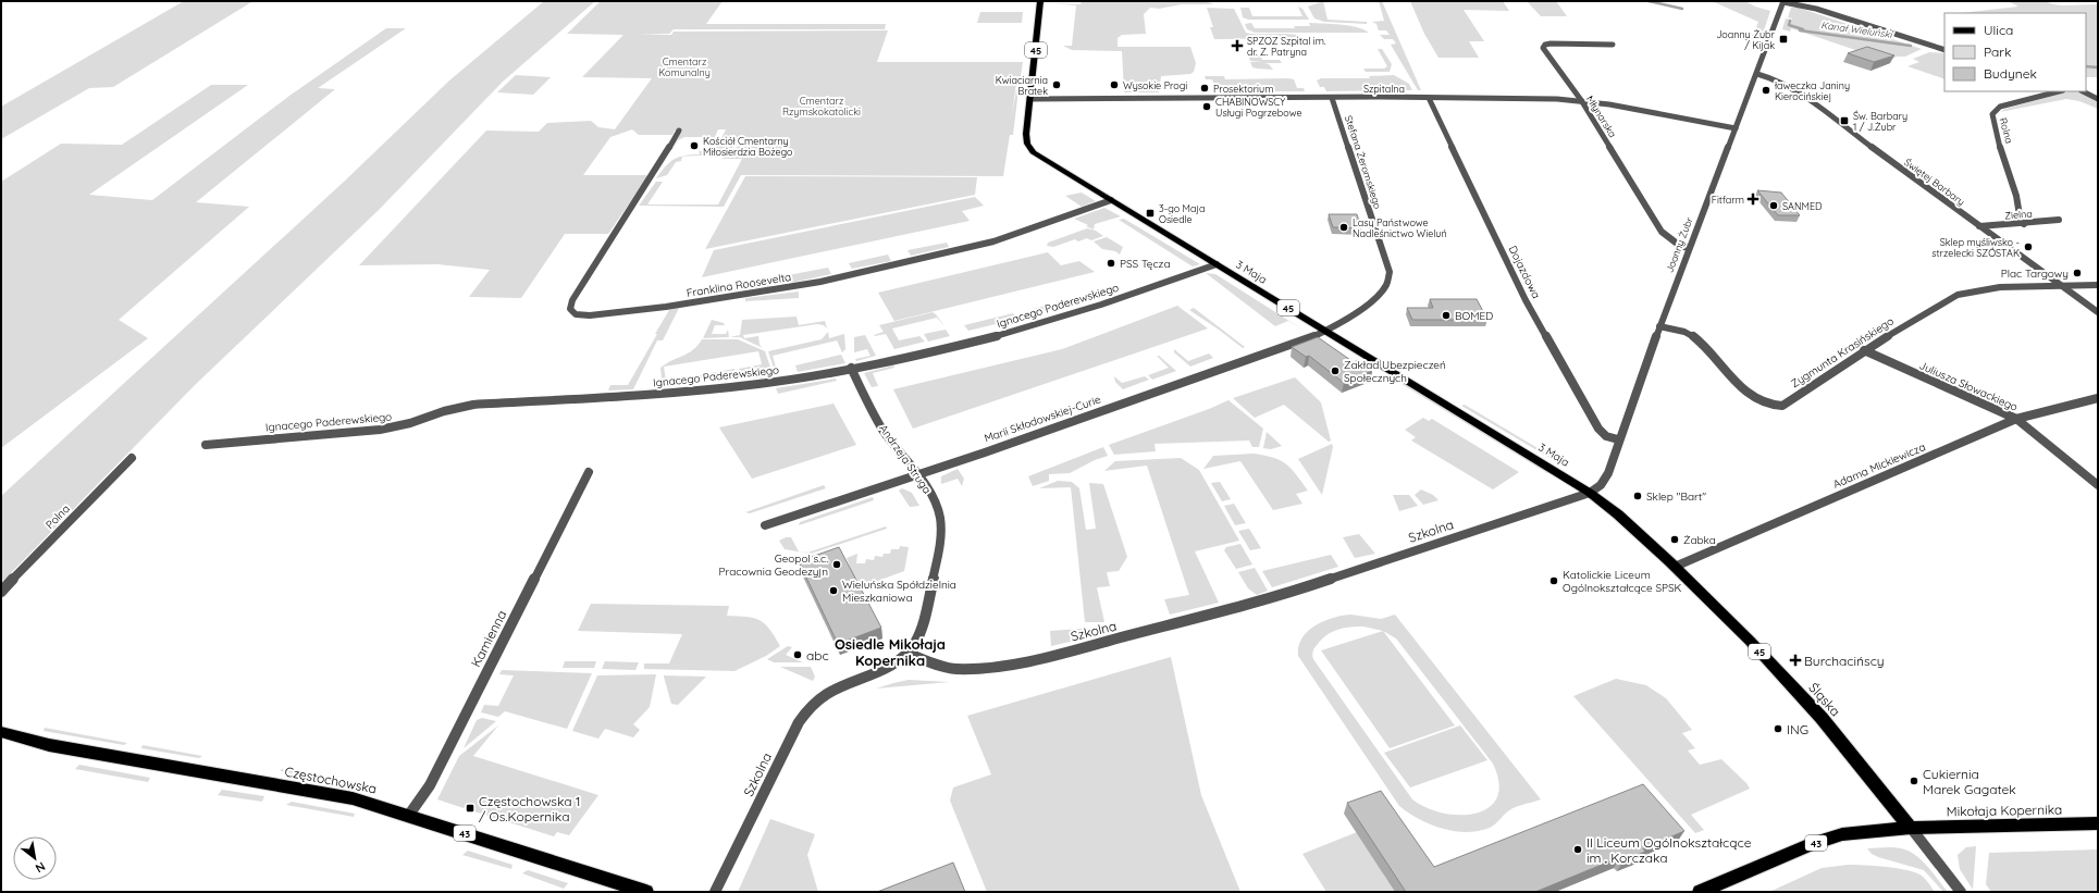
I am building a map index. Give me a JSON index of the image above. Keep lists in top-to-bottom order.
{
  "streets": {
    "main road": [
      "45",
      "3 Maja",
      "Śląska",
      "Częstochowska",
      "Mikołaja Kopernika",
      "43"
    ],
    "street": [
      "Szpitalna",
      "Młynarska",
      "Rolna",
      "Stefana Żeromskiego",
      "Świętej Barbary",
      "Zielna",
      "Joanny Żubr",
      "Dojazdowa",
      "Franklina Roosevelta",
      "Ignacego Paderewskiego",
      "Zygmunta Krasińskiego",
      "Juliusza Słowackiego",
      "Marii Skłodowskiej-Curie",
      "Andrzeja Struga",
      "Adama Mickiewicza",
      "Polna",
      "Szkolna",
      "Kamienna"
    ]
  },
  "crossings": [
    ["Szpitalna", "Młynarska"],
    ["Szpitalna", "Stefana Żeromskiego"],
    ["Szpitalna", "Joanny Żubr"],
    ["Szpitalna", "3 Maja"],
    ["Szpitalna", "Dojazdowa"],
    ["Młynarska", "Joanny Żubr"],
    ["Rolna", "Zielna"],
    ["Stefana Żeromskiego", "3 Maja"],
    ["Stefana Żeromskiego", "Marii Skłodowskiej-Curie"],
    ["Świętej Barbary", "Zielna"],
    ["Świętej Barbary", "Joanny Żubr"],
    ["Świętej Barbary", "Zygmunta Krasińskiego"],
    ["Joanny Żubr", "3 Maja"],
    ["Joanny Żubr", "Dojazdowa"],
    ["Joanny Żubr", "Zygmunta Krasińskiego"],
    ["Joanny Żubr", "Szkolna"],
    ["Joanny Żubr", "Śląska"],
    ["3 Maja", "Franklina Roosevelta"],
    ["3 Maja", "Ignacego Paderewskiego"],
    ["3 Maja", "Marii Skłodowskiej-Curie"],
    ["3 Maja", "Szkolna"],
    ["3 Maja", "Śląska"],
    ["Ignacego Paderewskiego", "Andrzeja Struga"],
    ["Zygmunta Krasińskiego", "Juliusza Słowackiego"],
    ["Juliusza Słowackiego", "Adama Mickiewicza"],
    ["Marii Skłodowskiej-Curie", "Andrzeja Struga"],
    ["Andrzeja Struga", "Szkolna"],
    ["Adama Mickiewicza", "Śląska"],
    ["Szkolna", "Śląska"],
    ["Kamienna", "Częstochowska"],
    ["Śląska", "Mikołaja Kopernika"],
    ["Śląska", "43"],
    ["Mikołaja Kopernika", "43"]
  ],
  "districts": ["Osiedle Mikołaja Kopernika"],
  "water": ["Kanał Wieluński"],
  "parks": ["Cmentarz Komunalny", "Cmentarz Rzymskokatolicki"],
  "places": {
    "transit": [
      "Joanny Żubr / Kijak",
      "Św. Barbary 1 / J.Żubr",
      "3-go Maja Osiedle",
      "Częstochowska 1 / Os.Kopernika"
    ],
    "health": ["SPZOZ Szpital im. dr. Z. Patryna", "Fitfarm", "Burchacińscy"],
    "other": [
      "Kwiaciarnia Bratek",
      "Wysokie Progi",
      "Prosektorium",
      "ławeczka Janiny Kierocińskiej",
      "CHABINOWSCY Usługi Pogrzebowe",
      "Kościół Cmentarny Miłosierdzia Bożego",
      "SANMED",
      "Lasy Państwowe Nadleśnictwo Wieluń",
      "Sklep myśliwsko - strzelecki SZÓSTAK",
      "PSS Tęcza",
      "Plac Targowy",
      "BOMED",
      "Zakład Ubezpieczeń Społecznych",
      "Sklep \"Bart\"",
      "Żabka",
      "Geopol s.c. Pracownia Geodezyjn",
      "Katolickie Liceum Ogólnokształcące SPSK",
      "Wieluńska Spółdzielnia Mieszkaniowa",
      "abc",
      "ING",
      "Cukiernia Marek Gagatek",
      "II Liceum Ogólnokształcące im . Korczaka"
    ]
  },
  "legend": ["Ulica", "Park", "Budynek"],
  "north": "bottom right"
}
